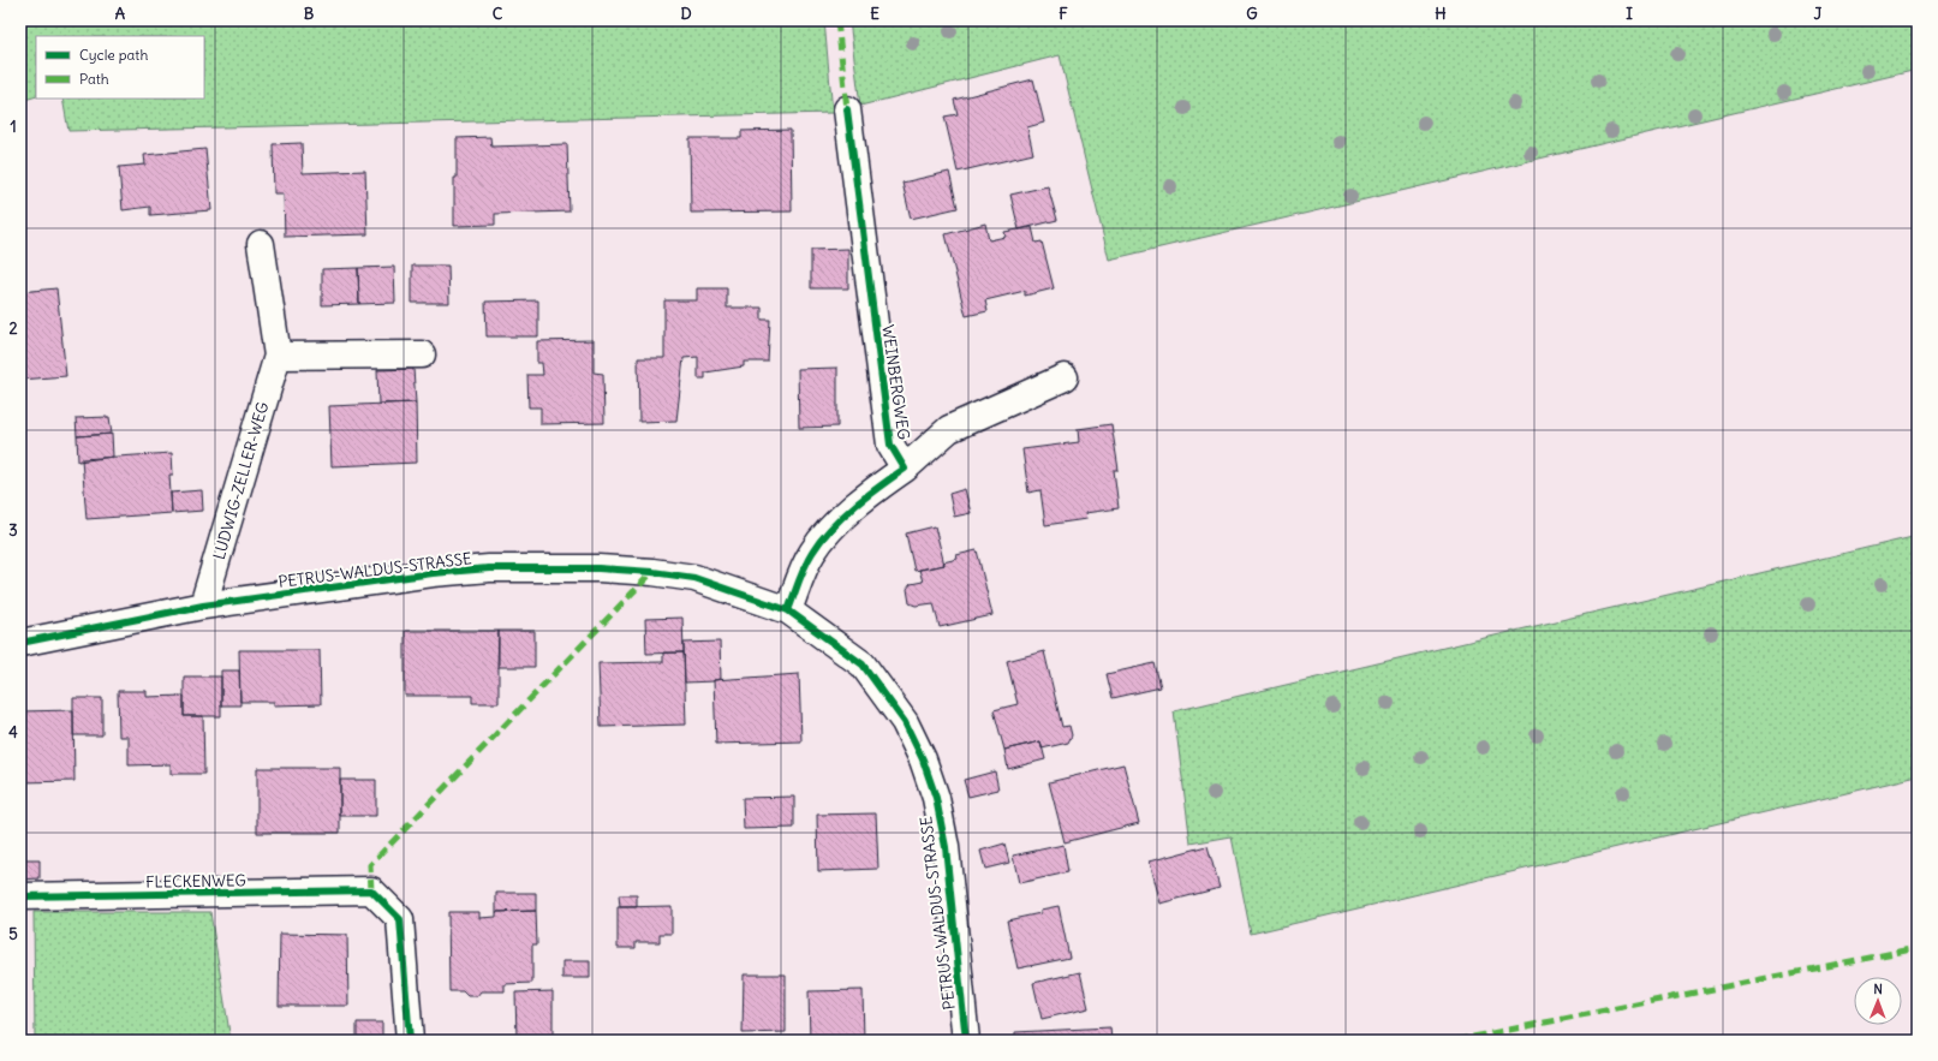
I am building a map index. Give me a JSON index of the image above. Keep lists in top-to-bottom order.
{
  "streets": {
    "street": [
      "WEINBERGWEG",
      "LUDWIG-ZELLER-WEG",
      "PETRUS-WALDUS-STRASSE",
      "FLECKENWEG"
    ]
  },
  "crossings": [
    ["LUDWIG-ZELLER-WEG", "PETRUS-WALDUS-STRASSE"]
  ],
  "legend": ["Cycle path", "Path"],
  "north": "top",
  "grid": {
    "columns": [
      "A",
      "B",
      "C",
      "D",
      "E",
      "F",
      "G",
      "H",
      "I",
      "J"
    ],
    "rows": [
      "1",
      "2",
      "3",
      "4",
      "5"
    ]
  }
}
